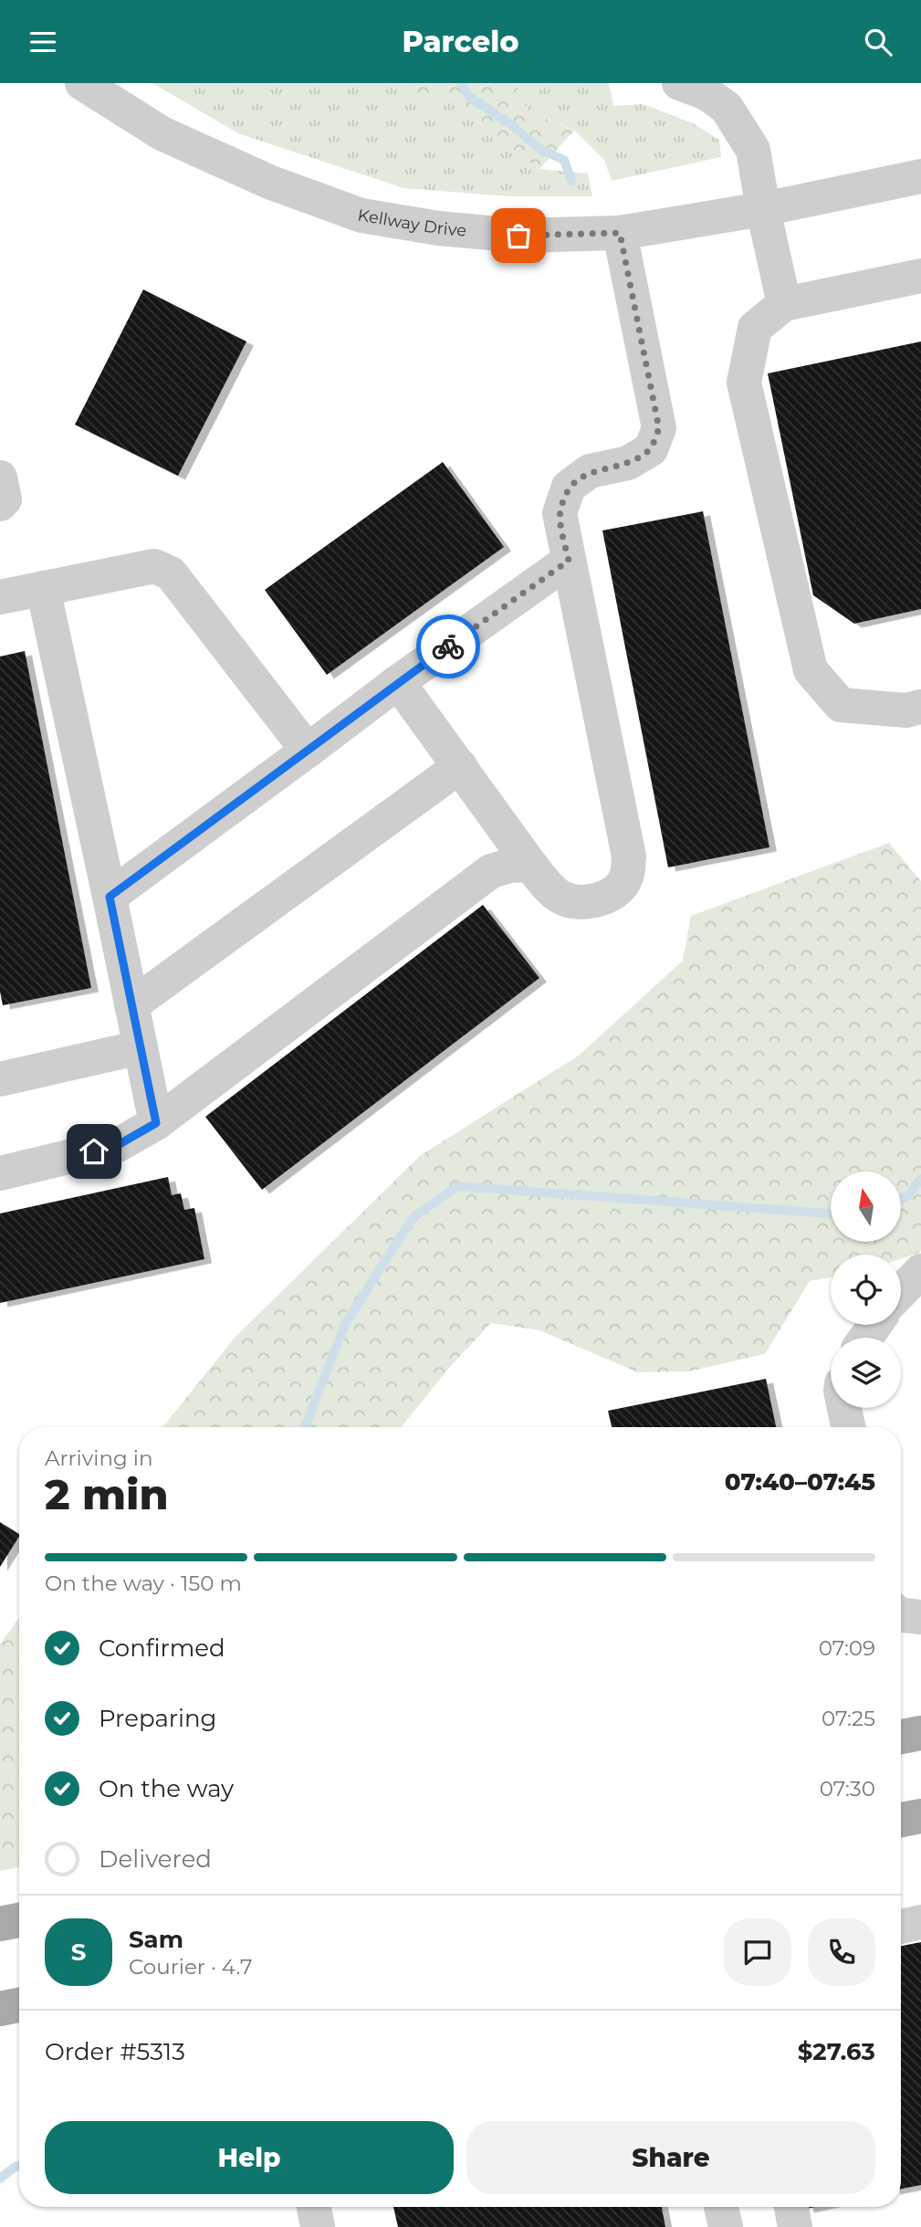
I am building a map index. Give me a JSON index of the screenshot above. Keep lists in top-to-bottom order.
{
  "streets": {
    "street": ["Kellway Drive"]
  },
  "north": "top",
  "page": {
    "header": "Parcelo",
    "heading": ["2 min", "Arriving in", "07:40–07:45"],
    "panel": [
      "Sam",
      "Courier · 4.7",
      "Order #5313",
      "$27.63"
    ],
    "bar": "On the way · 150 m",
    "list": [
      ["Confirmed", "07:09"],
      ["Preparing", "07:25"],
      ["On the way", "07:30"],
      "Delivered"
    ],
    "round": "S",
    "buttons": ["Help", "Share"]
  }
}
